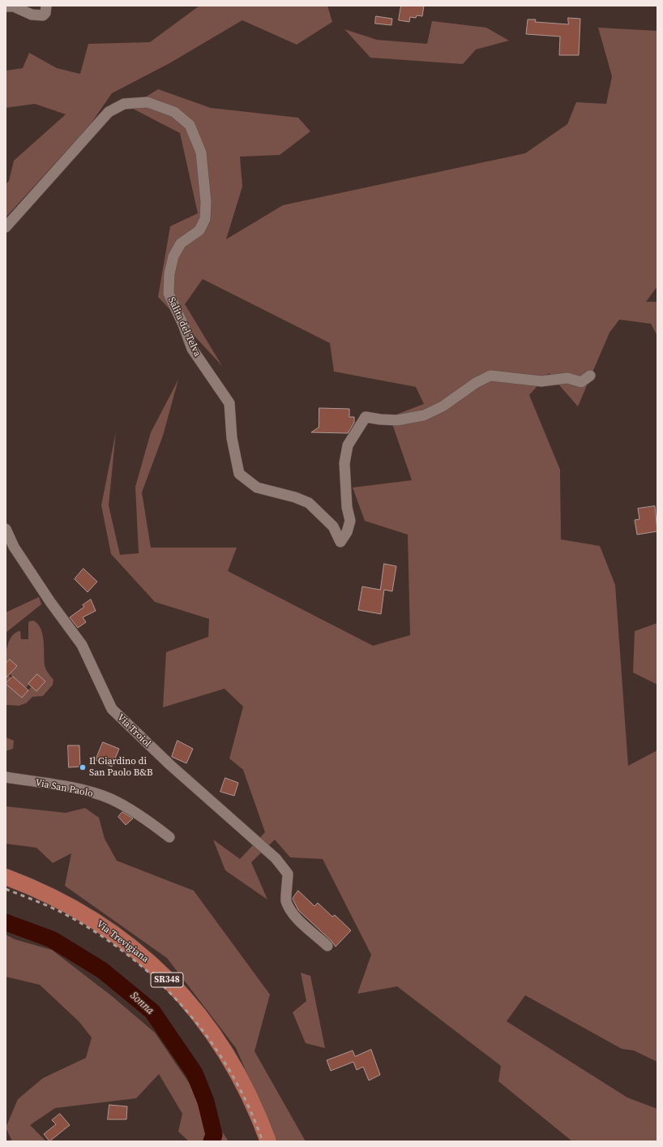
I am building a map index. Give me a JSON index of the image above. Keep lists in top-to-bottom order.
{
  "streets": {
    "main road": ["Via Trevigiana", "SR348"],
    "street": ["Salita del Telva", "Via Troiol", "Via San Paolo"]
  },
  "water": ["Sonna"],
  "places": ["Il Giardino di San Paolo B&B"]
}
